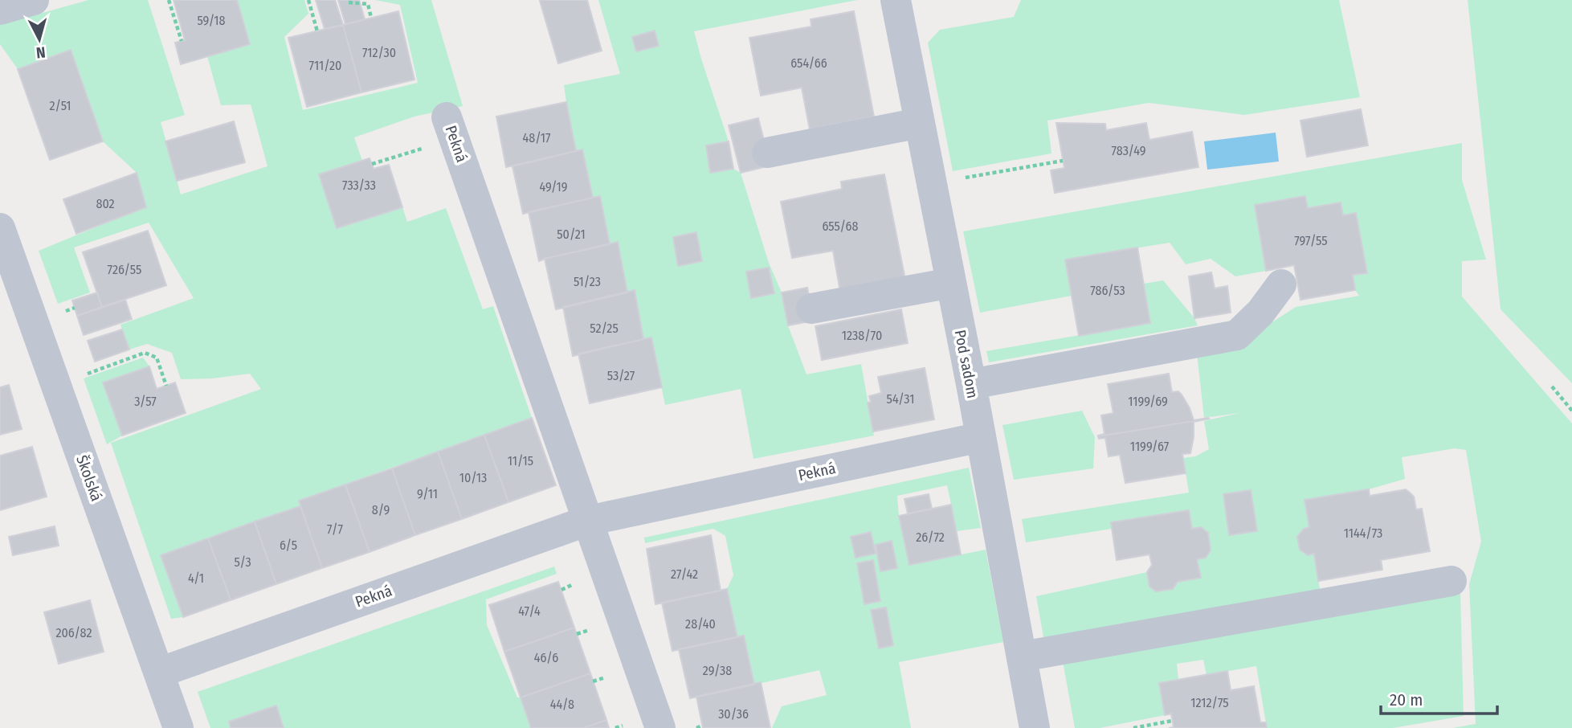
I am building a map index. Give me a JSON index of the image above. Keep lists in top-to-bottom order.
{
  "streets": {
    "street": ["Pekná", "Pod sadom", "Školská"]
  },
  "crossings": [
    ["Pekná", "Pod sadom"],
    ["Pekná", "Školská"]
  ],
  "house_numbers": [
    "59/18",
    "712/30",
    "654/66",
    "711/20",
    "2/51",
    "48/17",
    "783/49",
    "733/33",
    "49/19",
    "802",
    "655/68",
    "50/21",
    "797/55",
    "726/55",
    "51/23",
    "786/53",
    "52/25",
    "1238/70",
    "53/27",
    "54/31",
    "3/57",
    "1199/69",
    "1199/67",
    "11/15",
    "10/13",
    "9/11",
    "8/9",
    "7/7",
    "1144/73",
    "26/72",
    "6/5",
    "5/3",
    "27/42",
    "4/1",
    "47/4",
    "28/40",
    "206/82",
    "46/6",
    "29/38",
    "1212/75",
    "44/8",
    "30/36"
  ],
  "scale_bar": "20 m",
  "north": "bottom"
}
